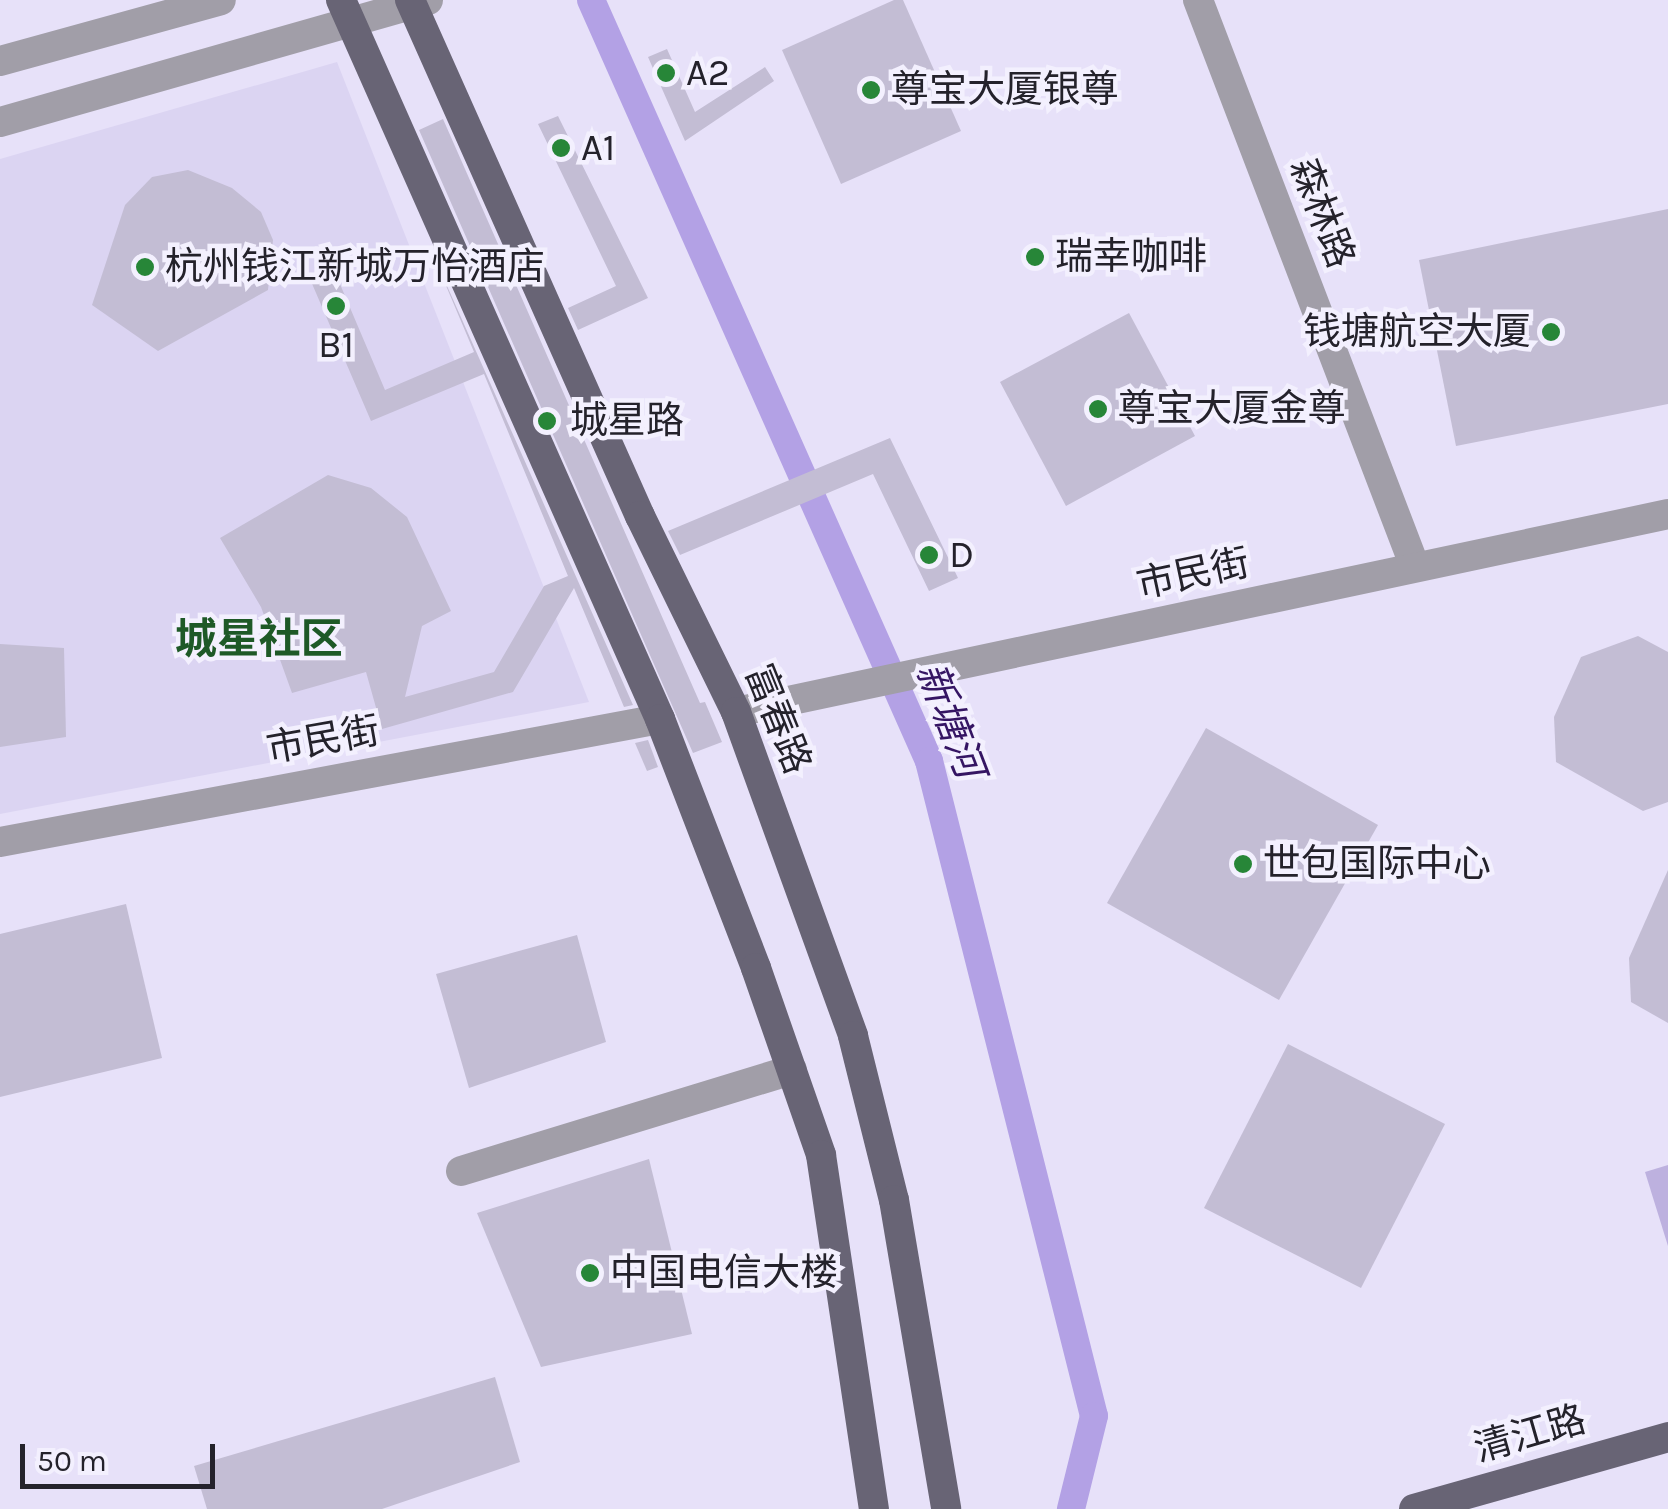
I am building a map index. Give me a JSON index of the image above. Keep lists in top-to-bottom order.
{
  "streets": {
    "main road": ["富春路", "清江路"],
    "street": ["森林路", "市民街"]
  },
  "crossings": [
    ["森林路", "市民街"],
    ["市民街", "富春路"]
  ],
  "districts": ["城星社区"],
  "water": ["新塘河"],
  "places": [
    "A2",
    "尊宝大厦银尊",
    "A1",
    "瑞幸咖啡",
    "杭州钱江新城万怡酒店",
    "B1",
    "钱塘航空大厦",
    "尊宝大厦金尊",
    "城星路",
    "D",
    "世包国际中心",
    "中国电信大楼"
  ],
  "scale_bar": "50 m"
}
